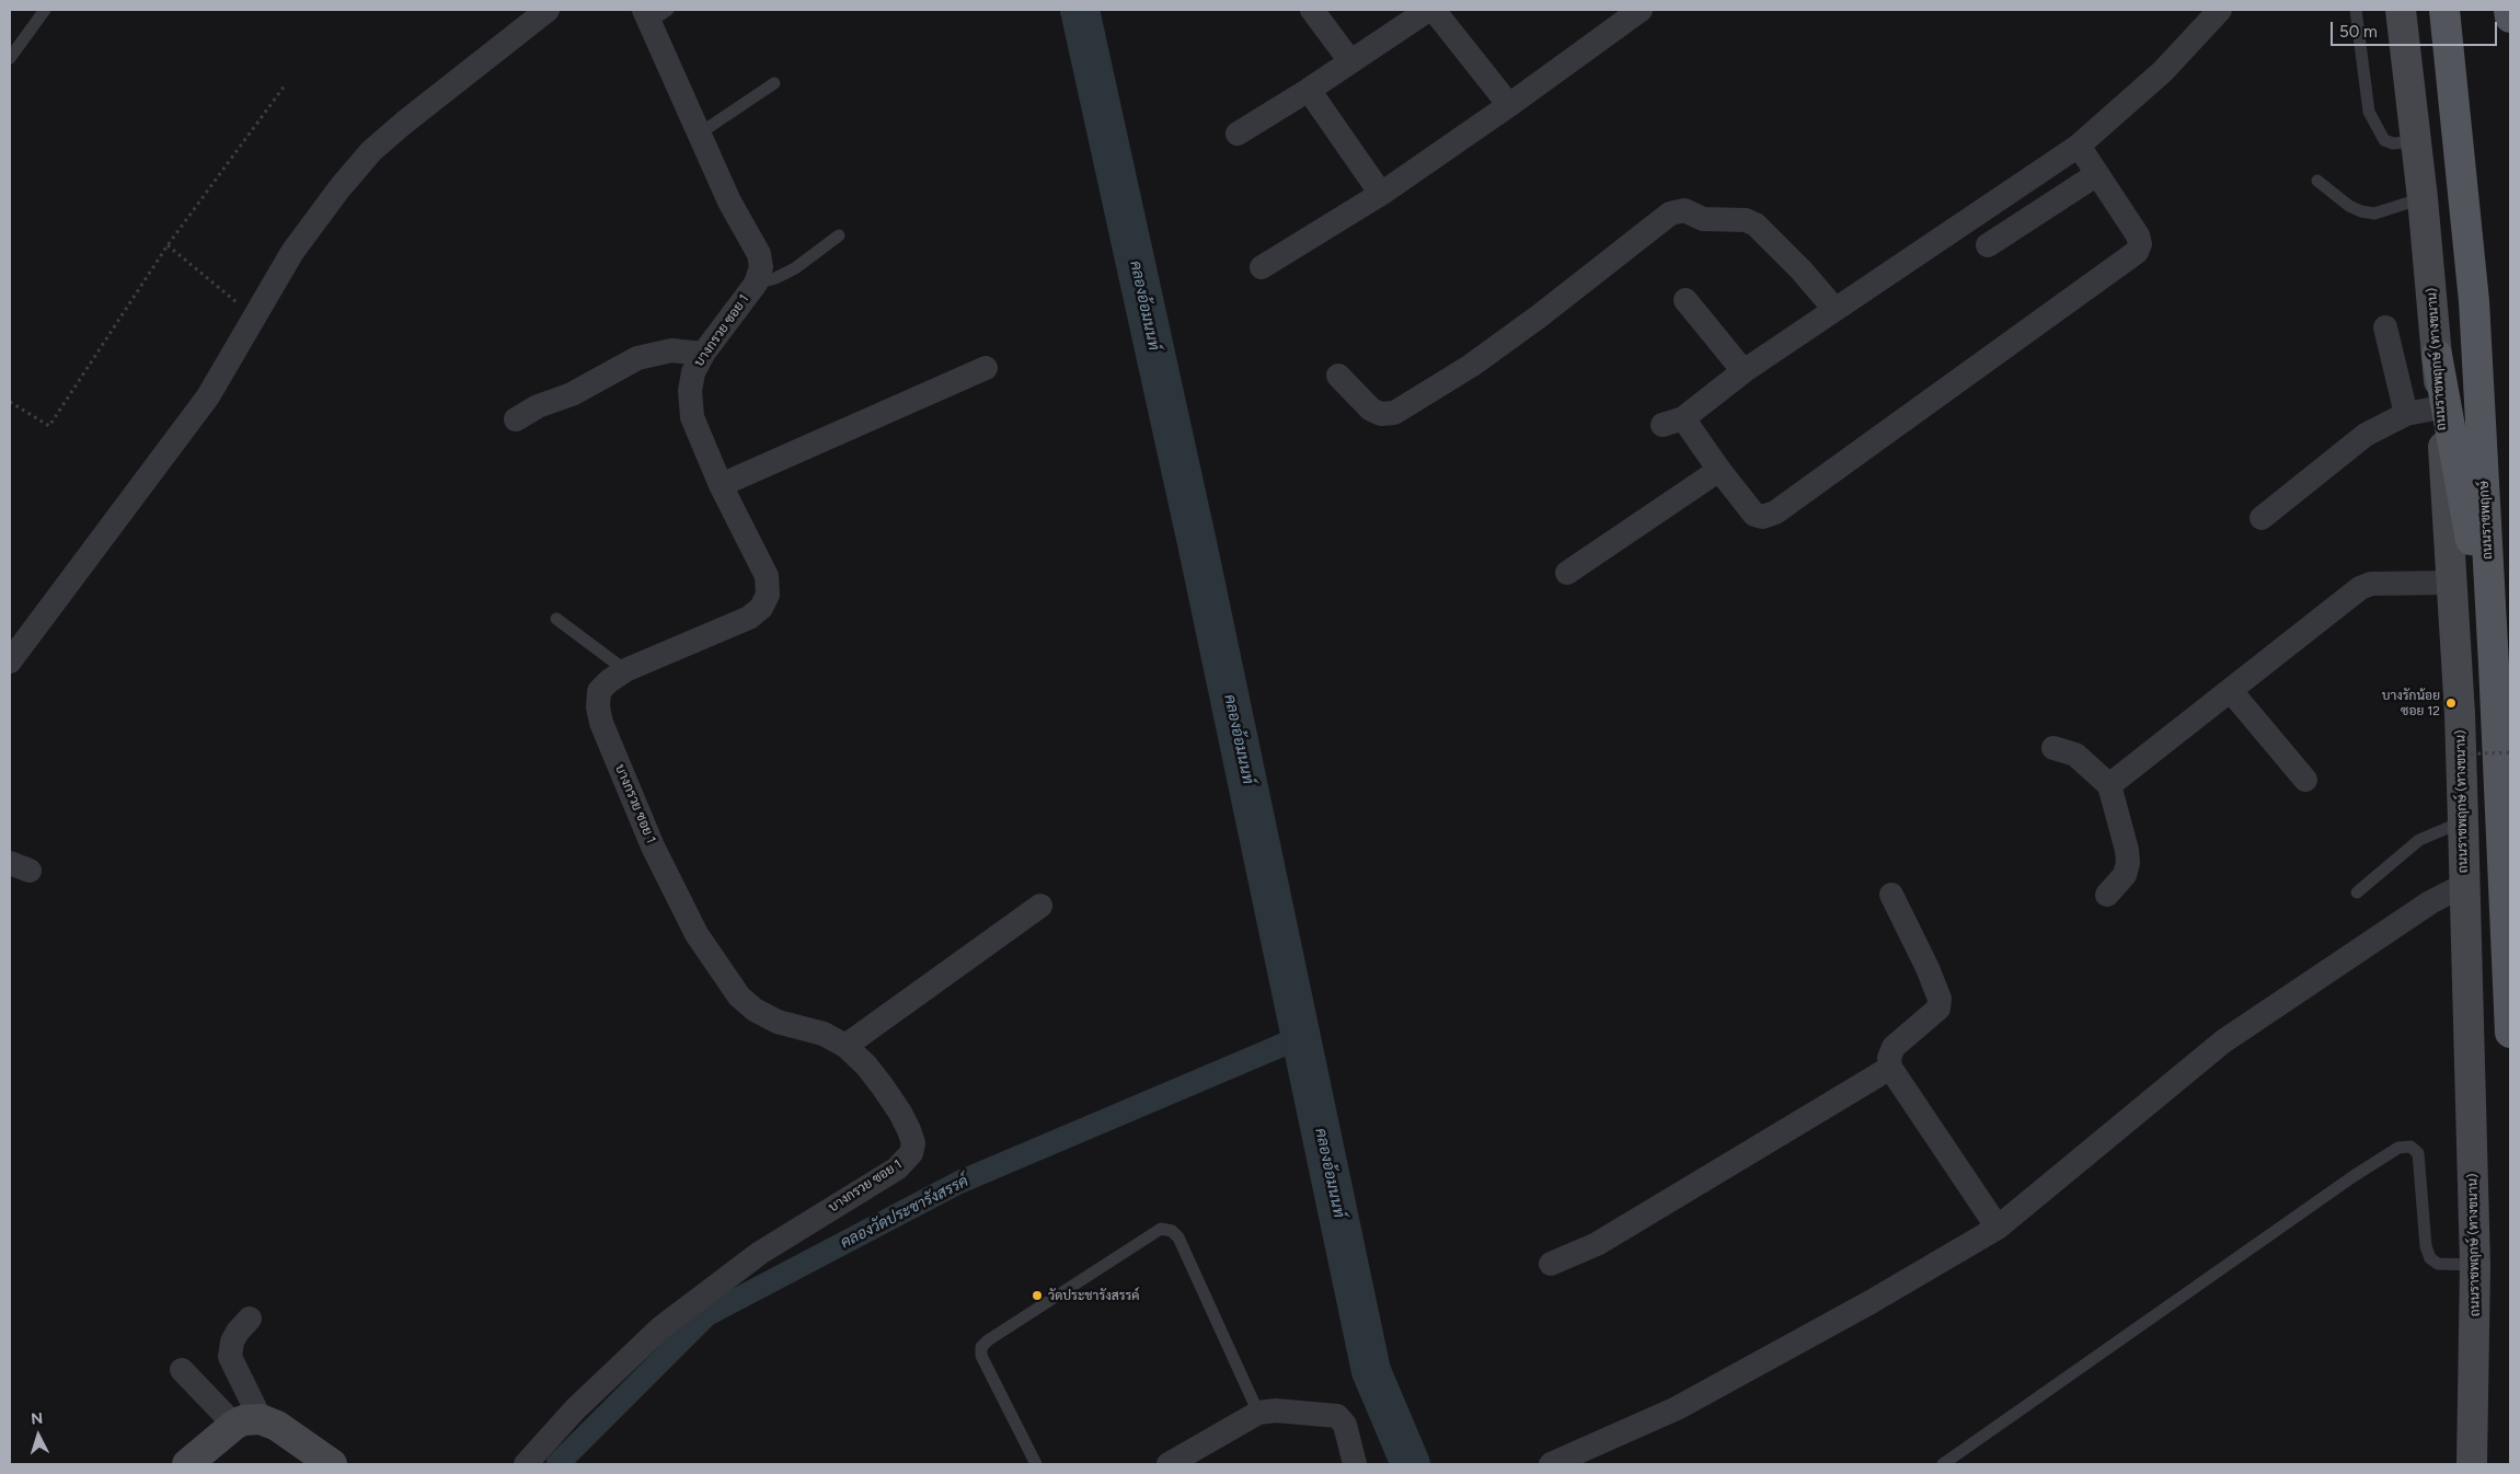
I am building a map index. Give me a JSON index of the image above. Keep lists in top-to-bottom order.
{
  "streets": {
    "main road": ["ถนนราชพฤกษ์ (ทางขนาน)", "ถนนราชพฤกษ์"],
    "street": ["บางกรวย ซอย 1"]
  },
  "water": ["คลองอ้อมนนท์", "คลองวัดประชารังสรรค์"],
  "places": ["บางรักน้อย ซอย 12", "วัดประชารังสรรค์"],
  "scale_bar": "50 m",
  "north": "top"
}
